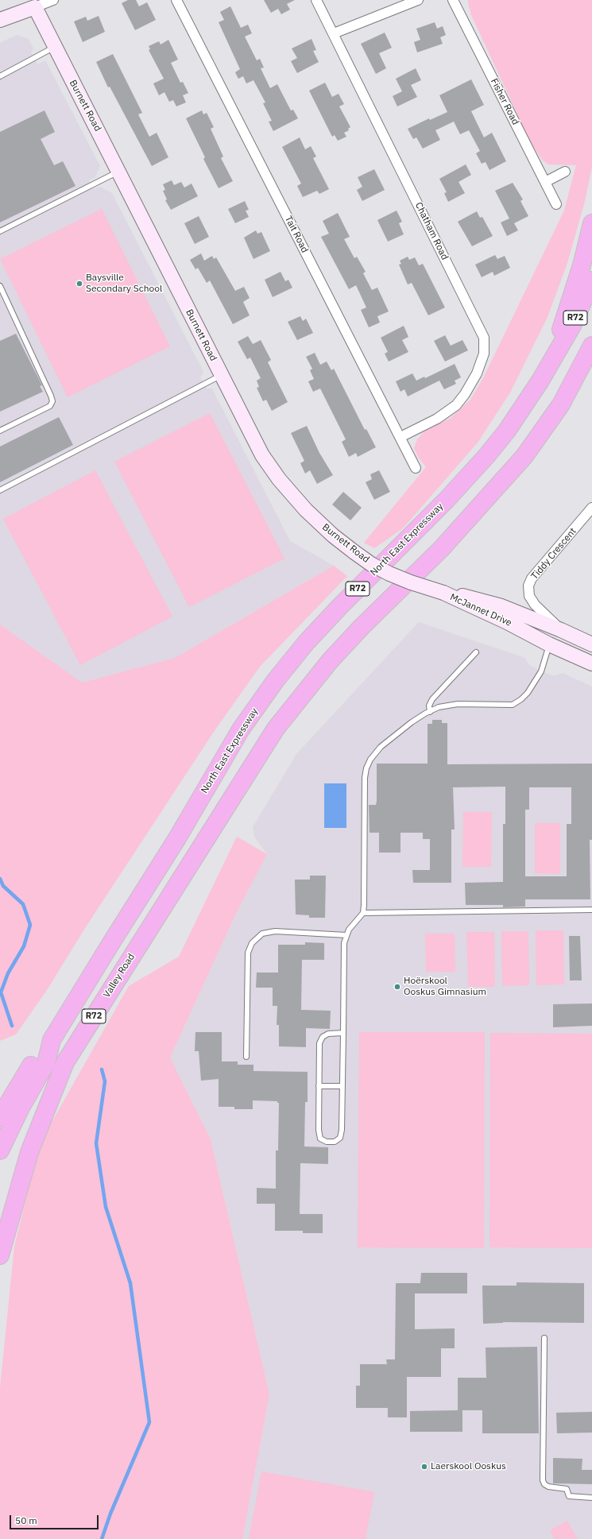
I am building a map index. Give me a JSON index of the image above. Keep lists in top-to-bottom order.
{
  "streets": {
    "highway": ["R72", "North East Expressway", "Valley Road"],
    "street": [
      "Fisher Road",
      "Burnett Road",
      "Chatham Road",
      "Tait Road",
      "Tiddy Crescent",
      "McJannet Drive"
    ]
  },
  "crossings": [
    ["Burnett Road", "McJannet Drive"],
    ["Chatham Road", "Tait Road"],
    ["R72", "North East Expressway"],
    ["Tiddy Crescent", "McJannet Drive"]
  ],
  "places": ["Baysville Secondary School", "Hoërskool Ooskus Gimnasium", "Laerskool Ooskus"],
  "scale_bar": "50 m"
}
